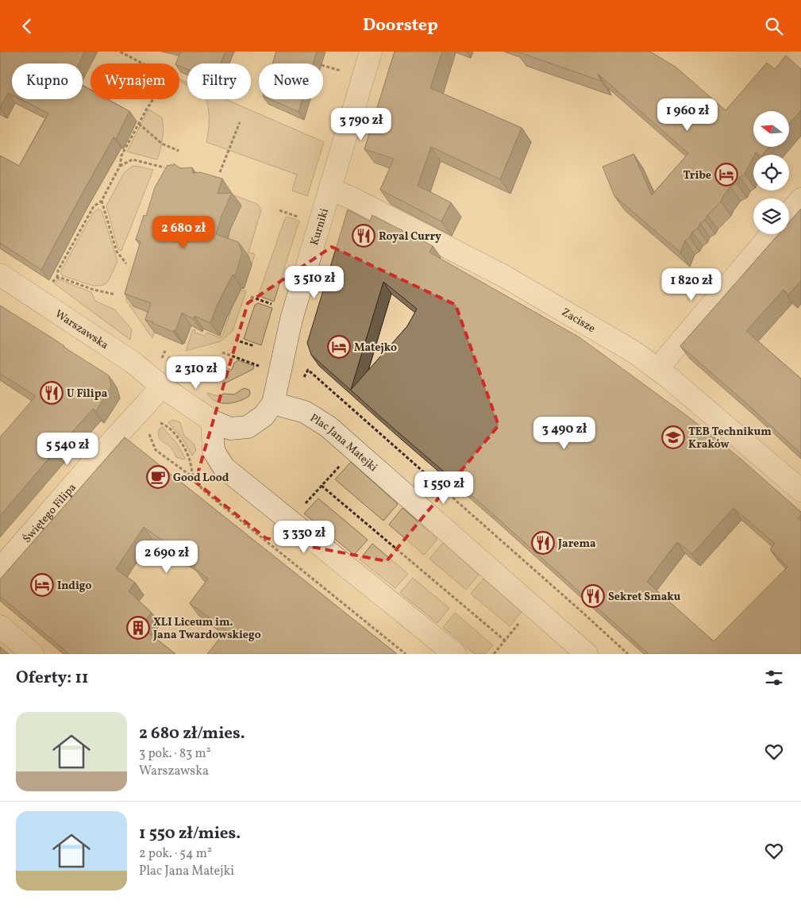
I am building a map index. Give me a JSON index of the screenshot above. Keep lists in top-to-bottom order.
{
  "streets": {
    "street": [
      "Kurniki",
      "Zacisze",
      "Warszawska",
      "Plac Jana Matejki",
      "Świętego Filipa"
    ]
  },
  "crossings": [
    ["Kurniki", "Zacisze"],
    ["Kurniki", "Plac Jana Matejki"],
    ["Warszawska", "Świętego Filipa"]
  ],
  "places": {
    "hotel": ["Tribe", "Matejko", "Indigo"],
    "restaurant": [
      "Royal Curry",
      "U Filipa",
      "Jarema",
      "Sekret Smaku"
    ],
    "school or university": ["TEB Technikum Kraków"],
    "cafe": ["Good Lood"],
    "building": ["XLI Liceum im. Jana Twardowskiego"]
  },
  "north": "left",
  "page": {
    "header": "Doorstep",
    "chip": [
      "Kupno",
      "Wynajem",
      "Filtry",
      "Nowe"
    ],
    "price": [
      "1 960 zł",
      "3 790 zł",
      "2 680 zł",
      "3 510 zł",
      "1 820 zł",
      "2 310 zł",
      "3 490 zł",
      "5 540 zł",
      "1 550 zł",
      "3 330 zł",
      "2 690 zł"
    ],
    "heading": "Oferty: 11",
    "list": [
      {
        "name": "2 680 zł/mies.",
        "note": "3 pok. · 83 m² · Warszawska"
      },
      {
        "name": "1 550 zł/mies.",
        "note": "2 pok. · 54 m² · Plac Jana Matejki"
      }
    ]
  }
}
